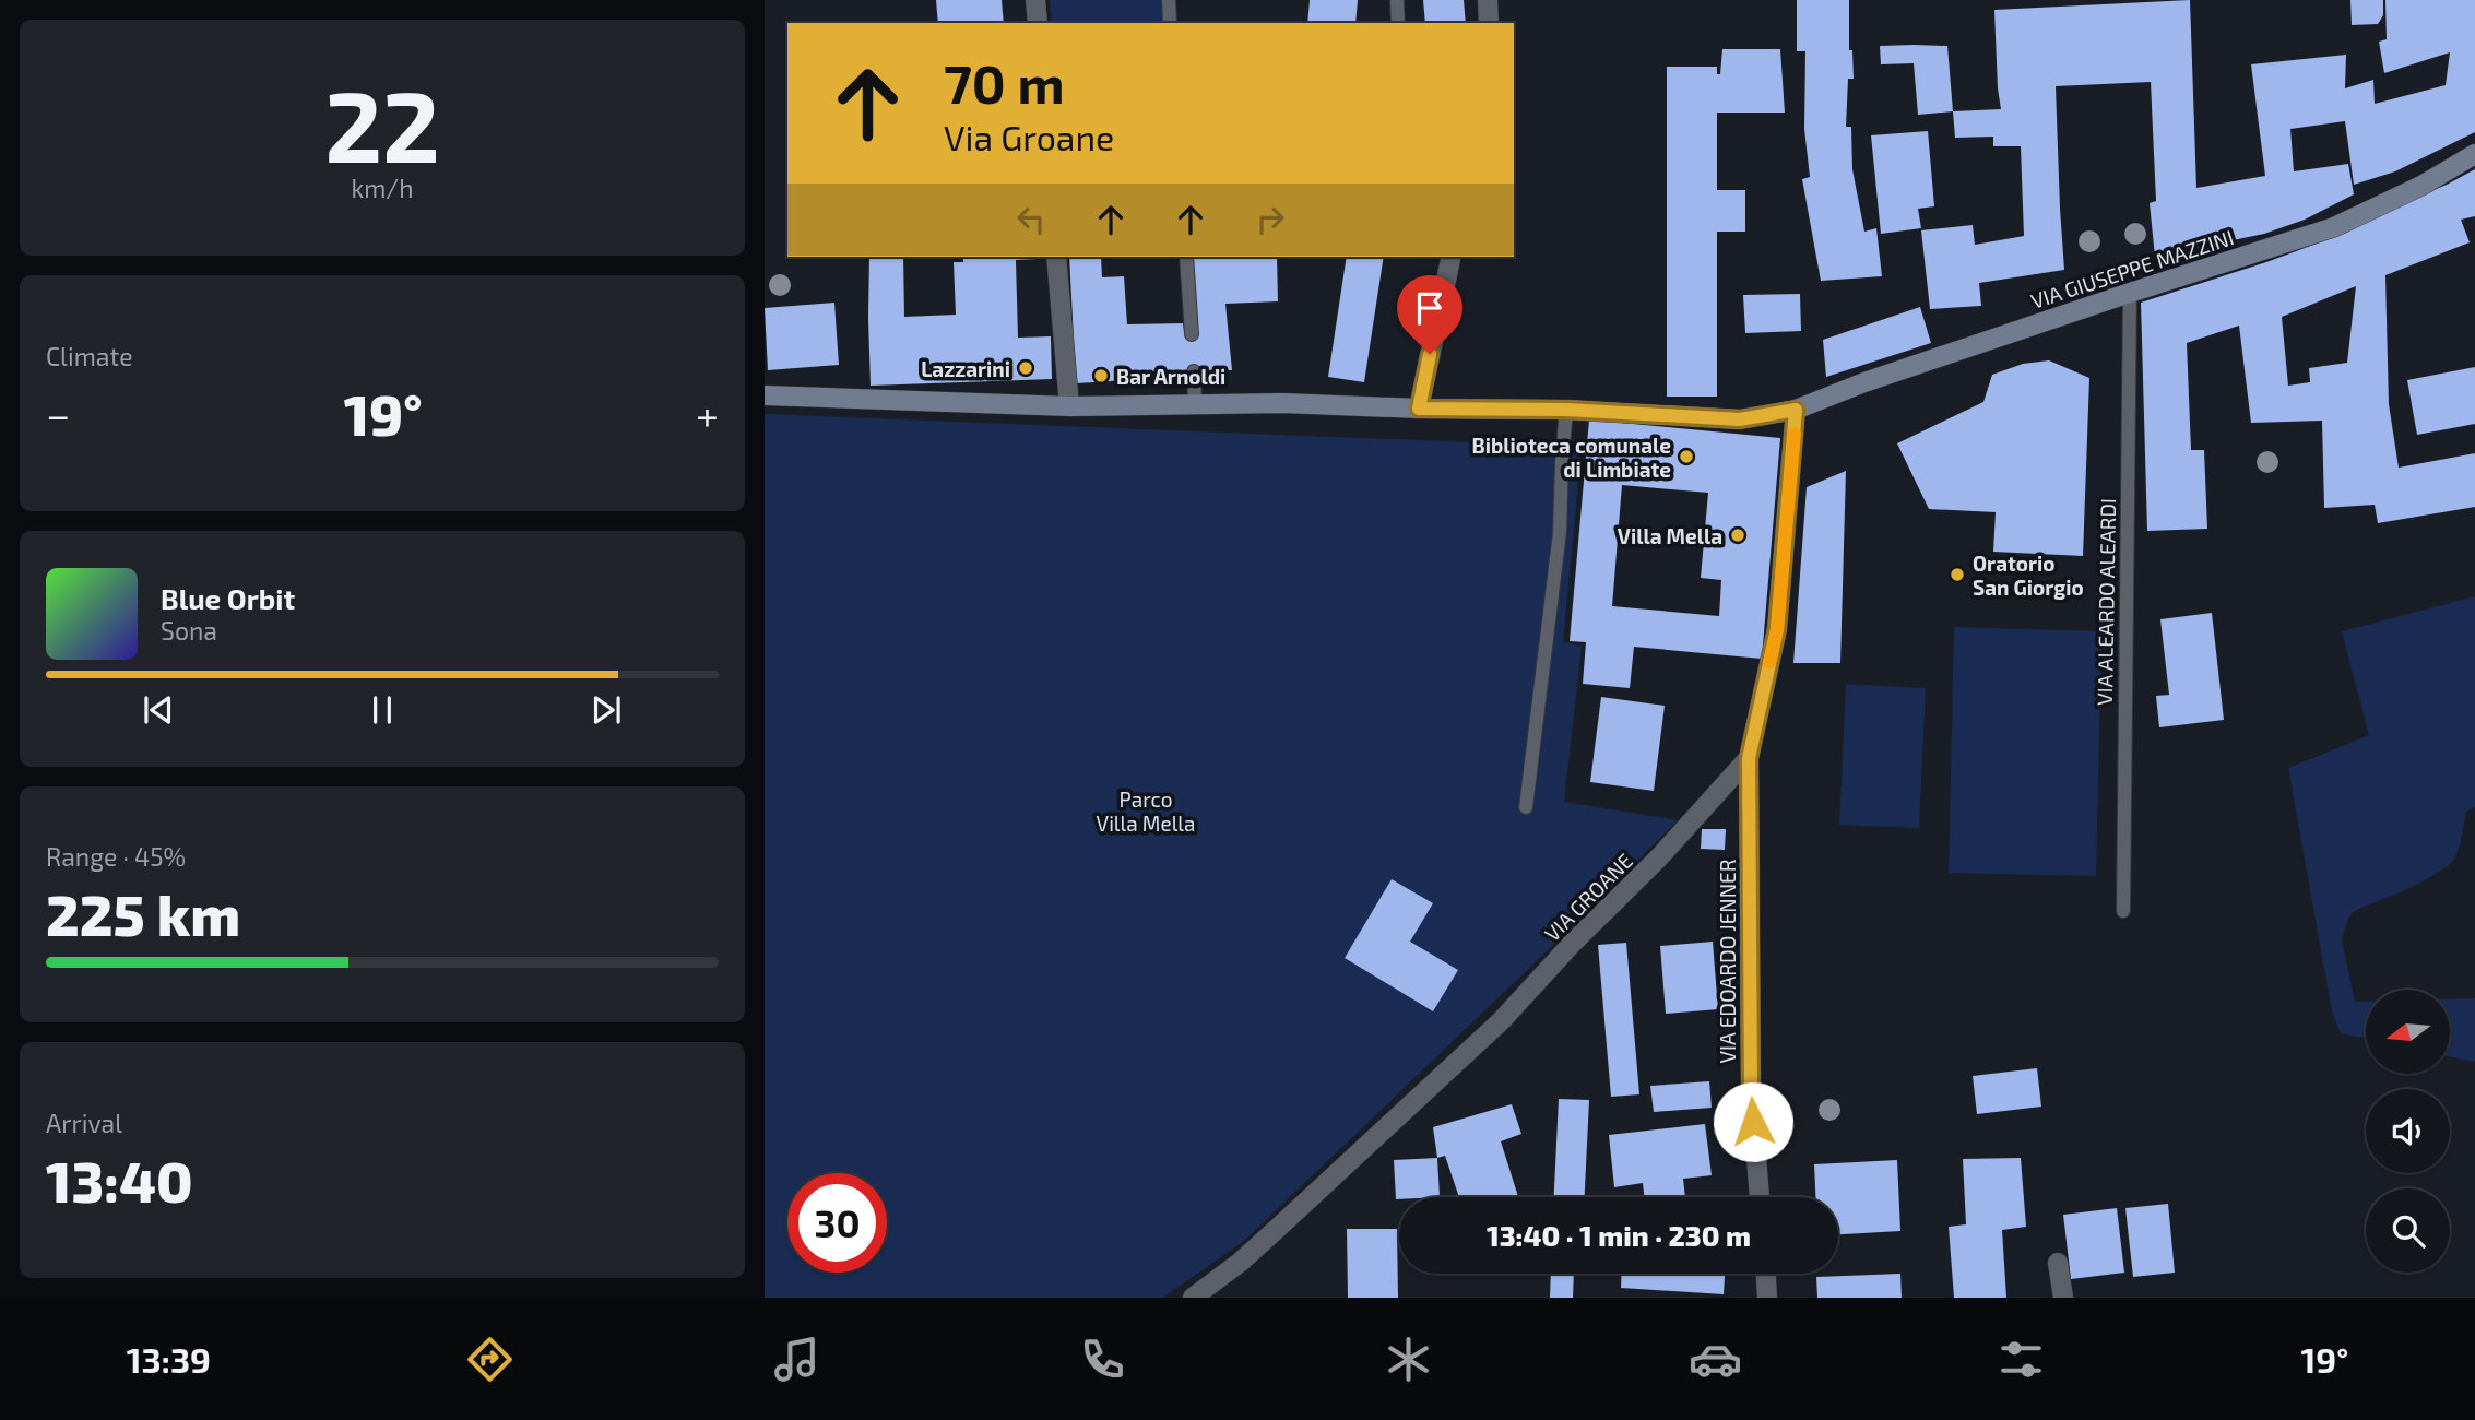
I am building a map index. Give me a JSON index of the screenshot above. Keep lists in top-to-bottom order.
{
  "streets": {
    "street": ["VIA GIUSEPPE MAZZINI", "VIA GROANE", "VIA EDOARDO JENNER"],
    "lane": ["VIA ALEARDO ALEARDI"]
  },
  "crossings": [
    ["VIA GIUSEPPE MAZZINI", "VIA ALEARDO ALEARDI"],
    ["VIA GIUSEPPE MAZZINI", "VIA GROANE"],
    ["VIA GROANE", "VIA EDOARDO JENNER"]
  ],
  "parks": ["Parco Villa Mella"],
  "places": [
    "Lazzarini",
    "Bar Arnoldi",
    "Biblioteca comunale di Limbiate",
    "Villa Mella",
    "Oratorio San Giorgio"
  ],
  "north": "left",
  "page": {
    "tile": [
      ["22", "km/h"],
      "Climate",
      ["Range · 45%", "225 km"],
      ["Arrival", "13:40"]
    ],
    "turn": ["70 m", "Via Groane"],
    "heat": ["−", "19°", "+"],
    "song": ["Blue Orbit", "Sona"],
    "limit": "30",
    "trip": "13:40 · 1 min · 230 m",
    "tabs": ["13:39", "19°"]
  }
}
